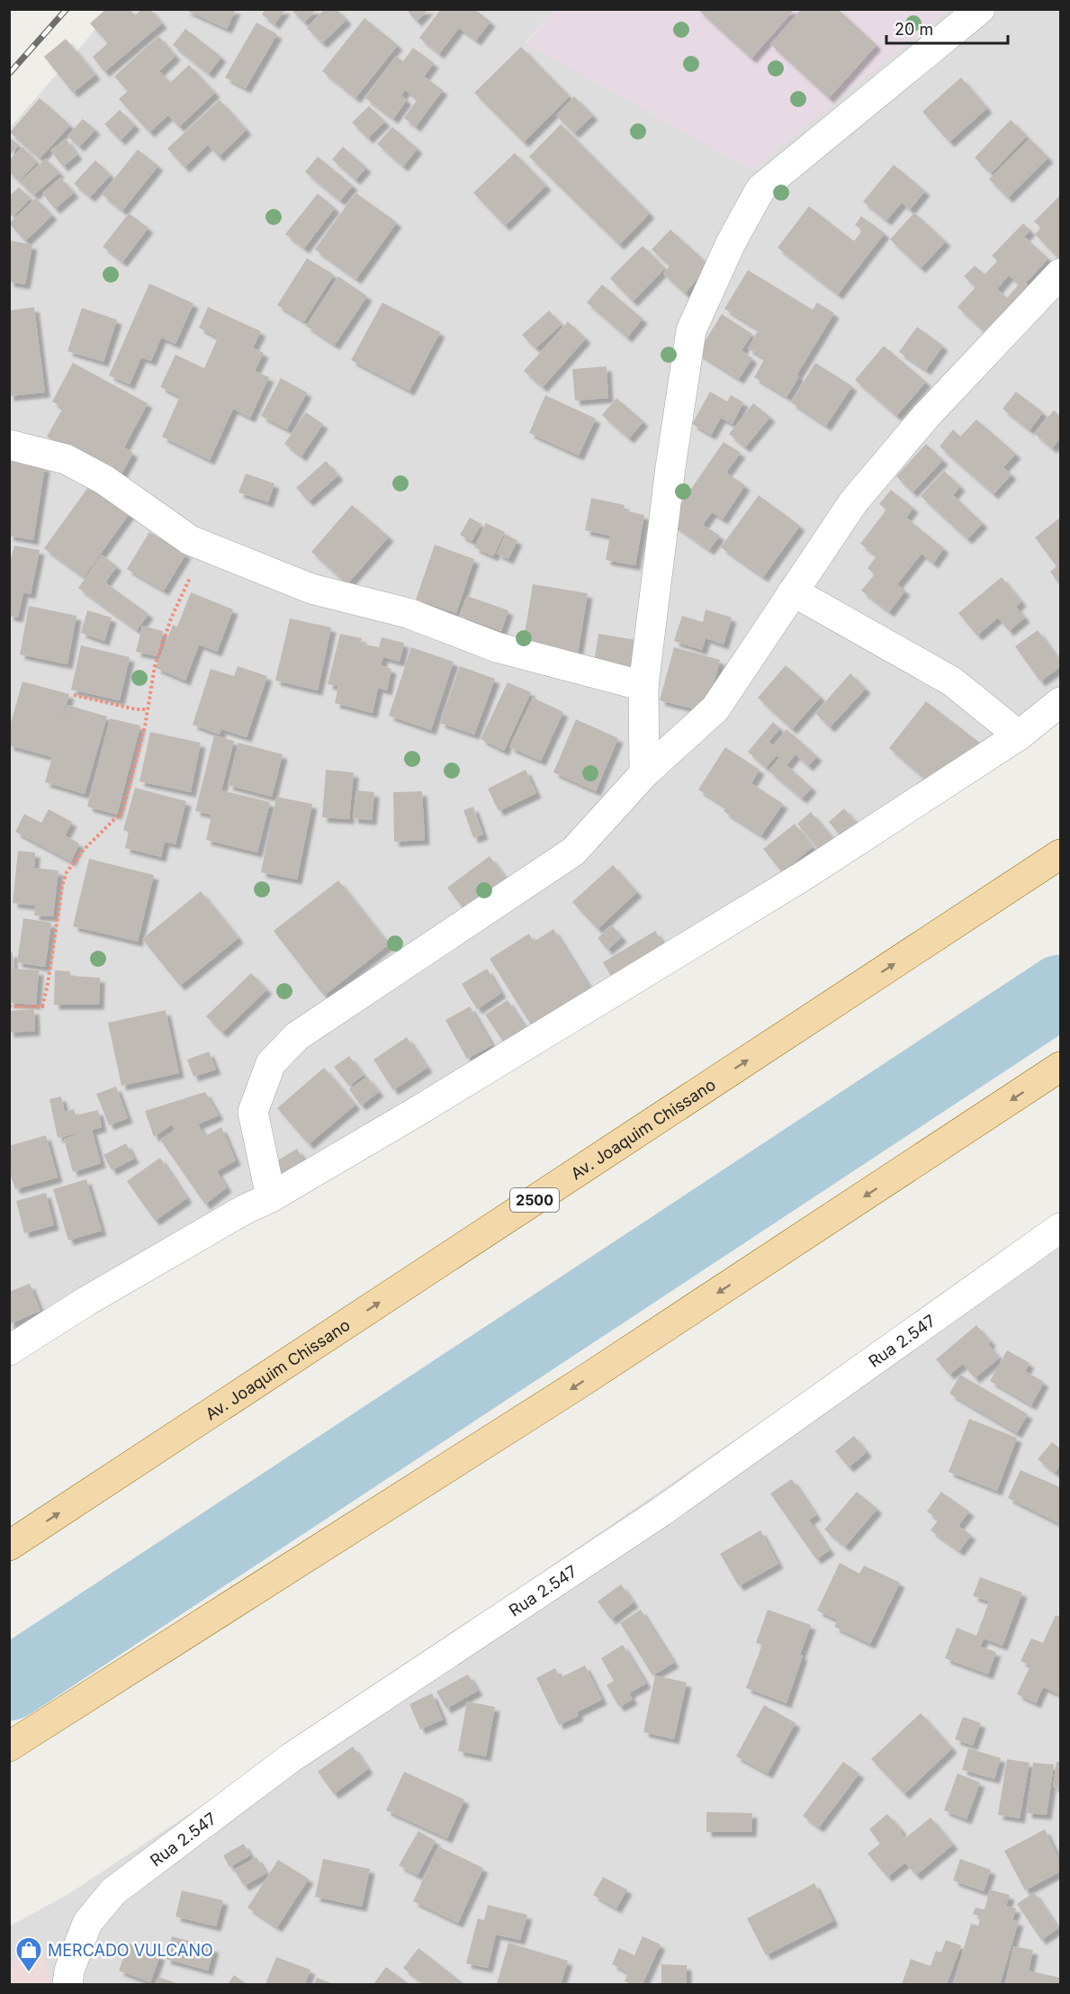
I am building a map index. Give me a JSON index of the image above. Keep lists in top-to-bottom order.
{
  "streets": {
    "main road": ["Av. Joaquim Chissano", "2500"],
    "street": ["Rua 2.547"]
  },
  "places": {
    "shop": ["MERCADO VULCANO"]
  },
  "scale_bar": "20 m"
}
